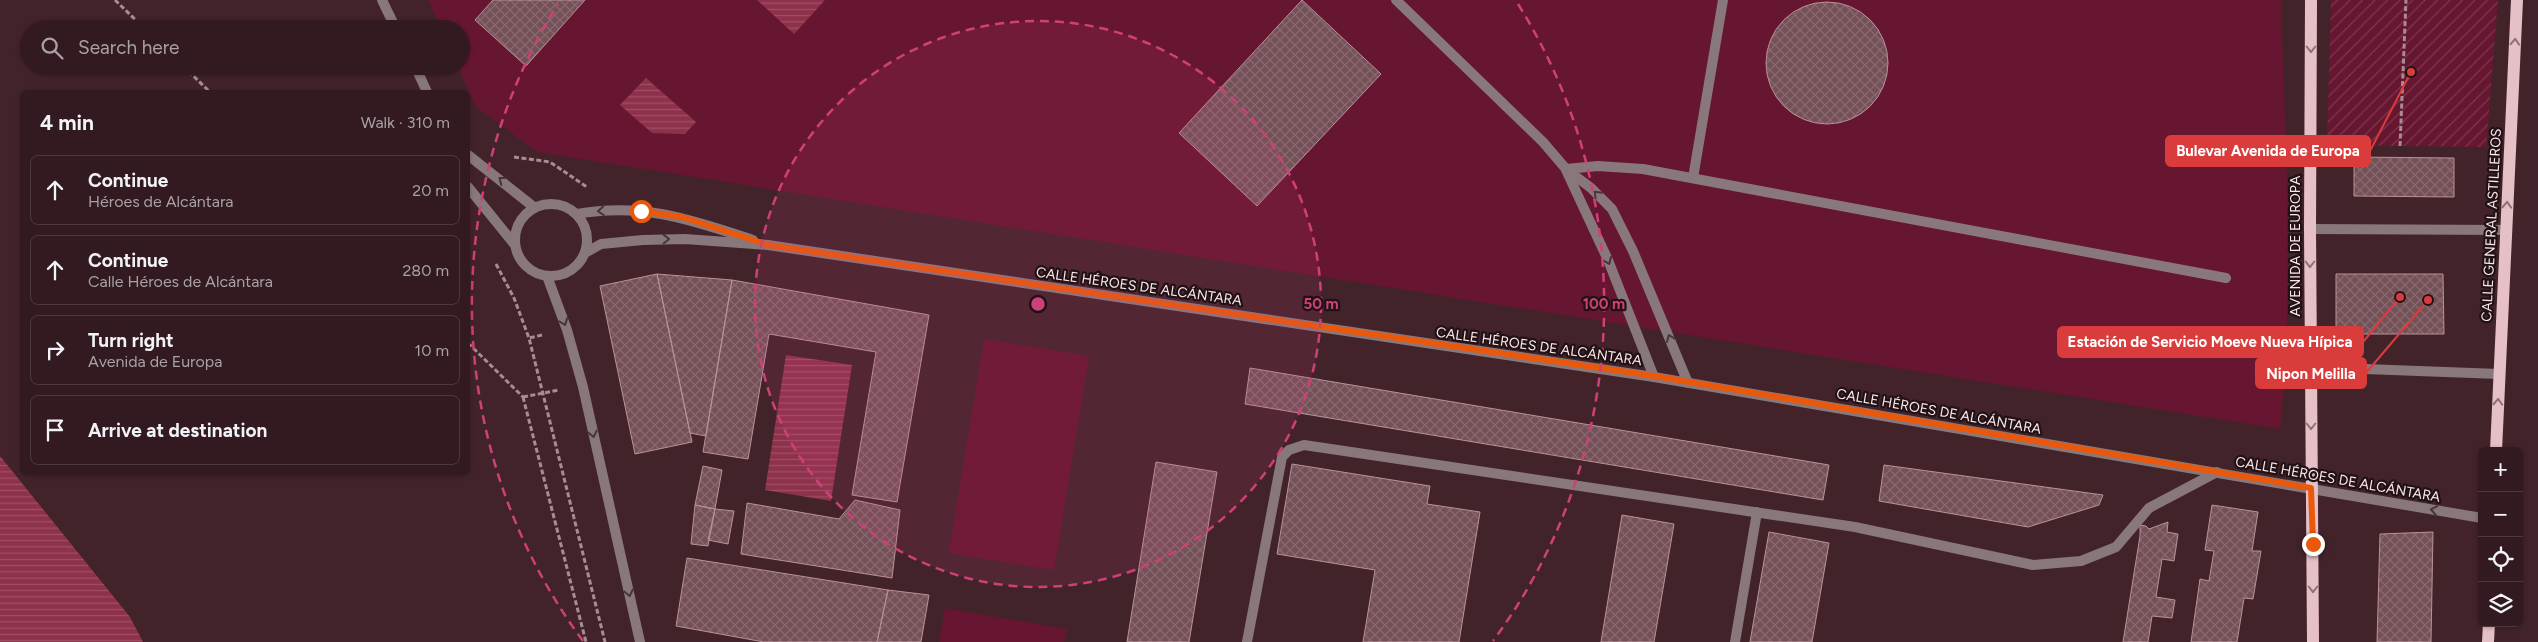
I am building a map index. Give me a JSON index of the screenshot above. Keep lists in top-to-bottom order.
{
  "streets": {
    "main road": ["CALLE GENERAL ASTILLEROS", "AVENIDA DE EUROPA"],
    "street": ["CALLE HÉROES DE ALCÁNTARA"]
  },
  "crossings": [
    ["AVENIDA DE EUROPA", "CALLE HÉROES DE ALCÁNTARA"]
  ],
  "one_way": ["CALLE GENERAL ASTILLEROS", "AVENIDA DE EUROPA"],
  "places": ["Bulevar Avenida de Europa", "Estación de Servicio Moeve Nueva Hípica", "Nipon Melilla"],
  "page": {
    "search": "Search here",
    "heading": ["4 min", "Walk · 310 m"],
    "list": [
      ["Continue", "Héroes de Alcántara", "20 m"],
      ["Continue", "Calle Héroes de Alcántara", "280 m"],
      ["Turn right", "Avenida de Europa", "10 m"],
      "Arrive at destination"
    ],
    "map_buttons": ["+", "−"]
  },
  "rings": ["50 m", "100 m"]
}
